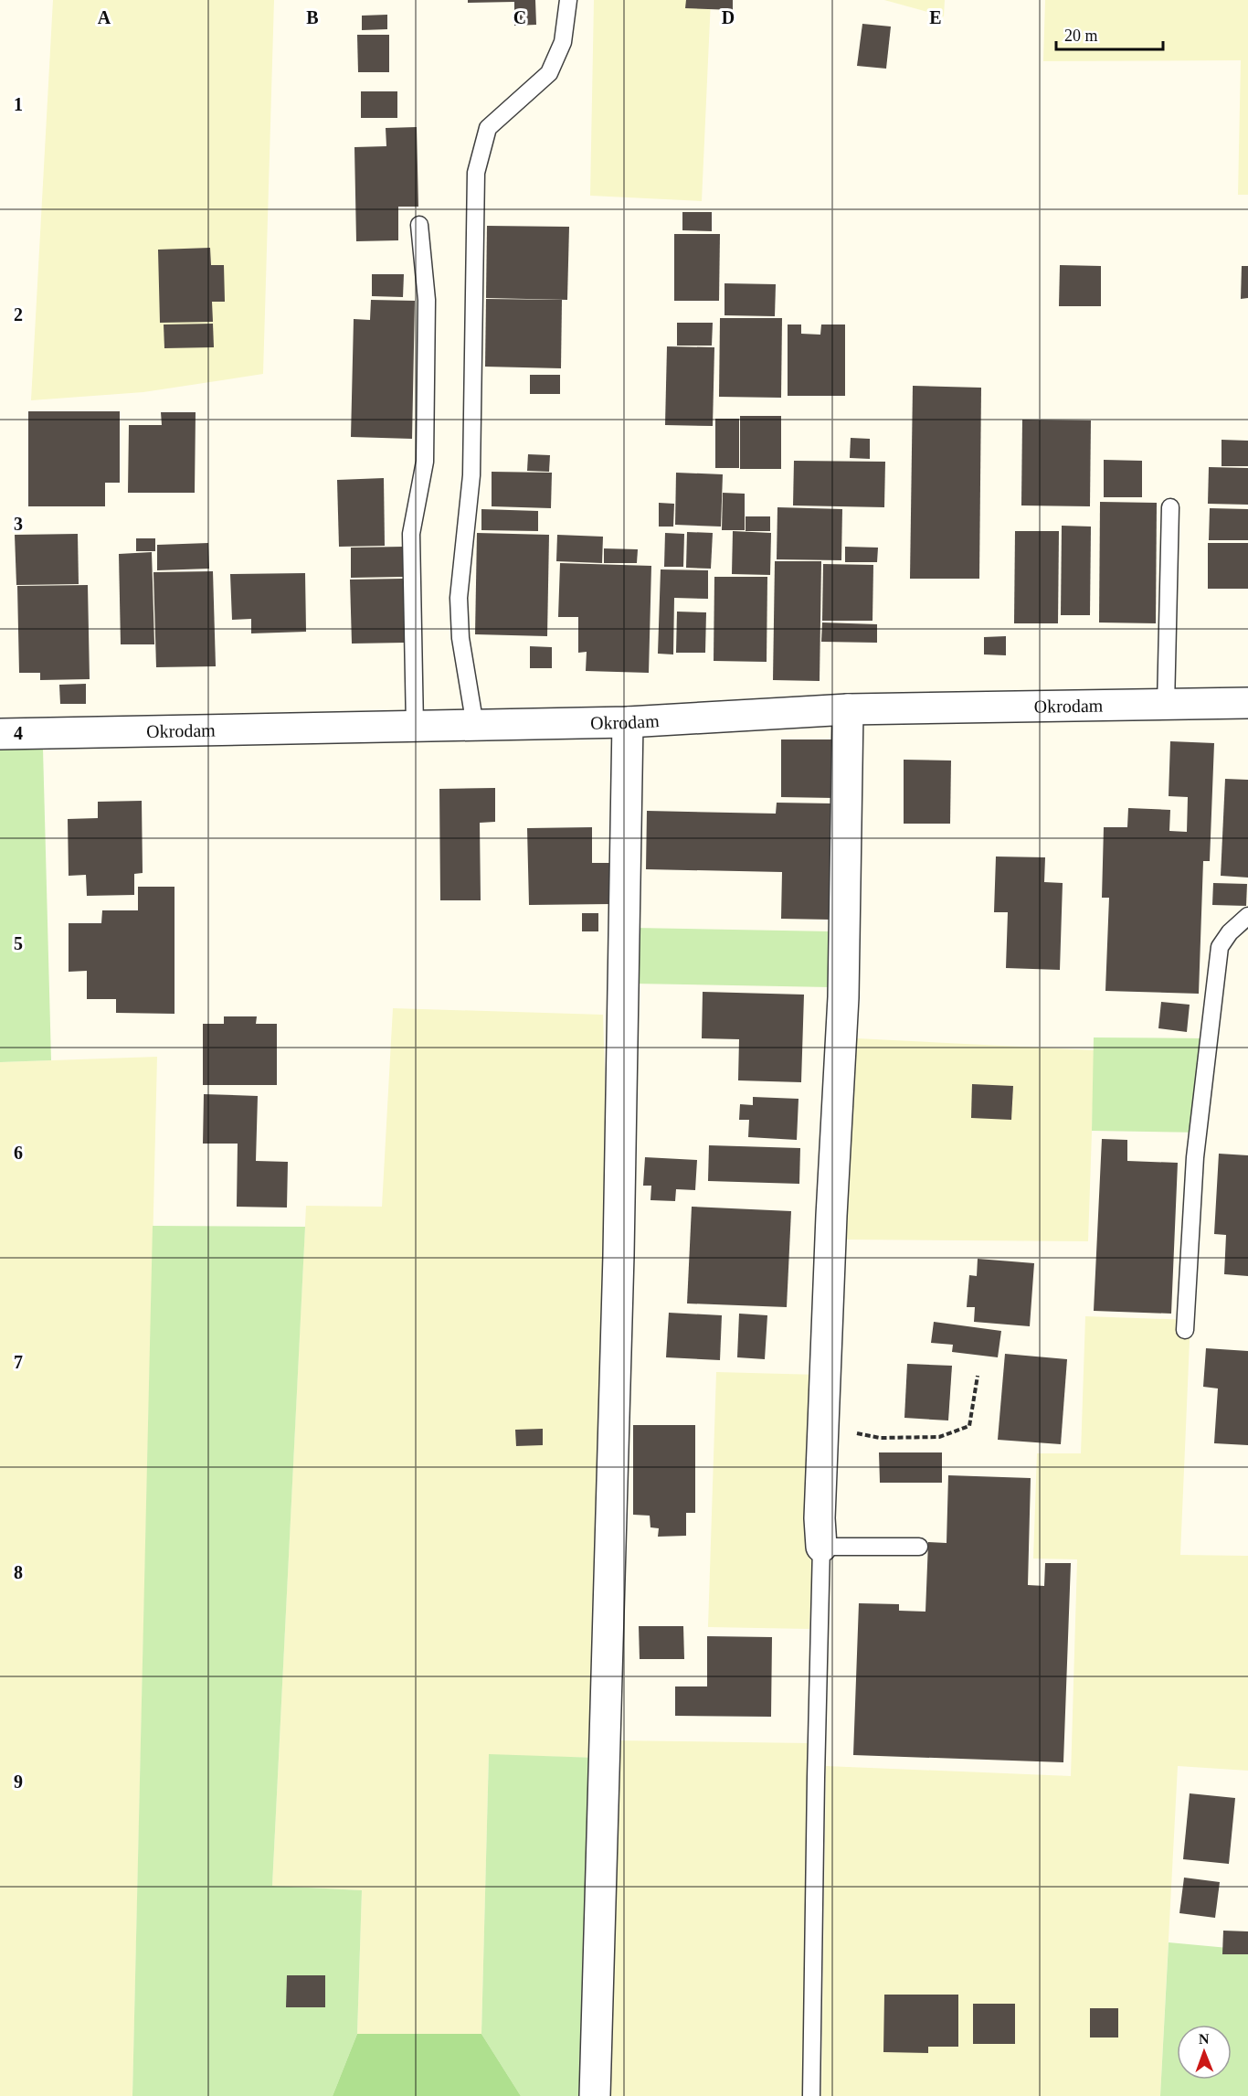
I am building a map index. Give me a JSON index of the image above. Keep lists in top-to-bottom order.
{
  "streets": {
    "street": ["Okrodam"]
  },
  "scale_bar": "20 m",
  "north": "top",
  "grid": {
    "columns": [
      "A",
      "B",
      "C",
      "D",
      "E"
    ],
    "rows": [
      "1",
      "2",
      "3",
      "4",
      "5",
      "6",
      "7",
      "8",
      "9"
    ]
  }
}
